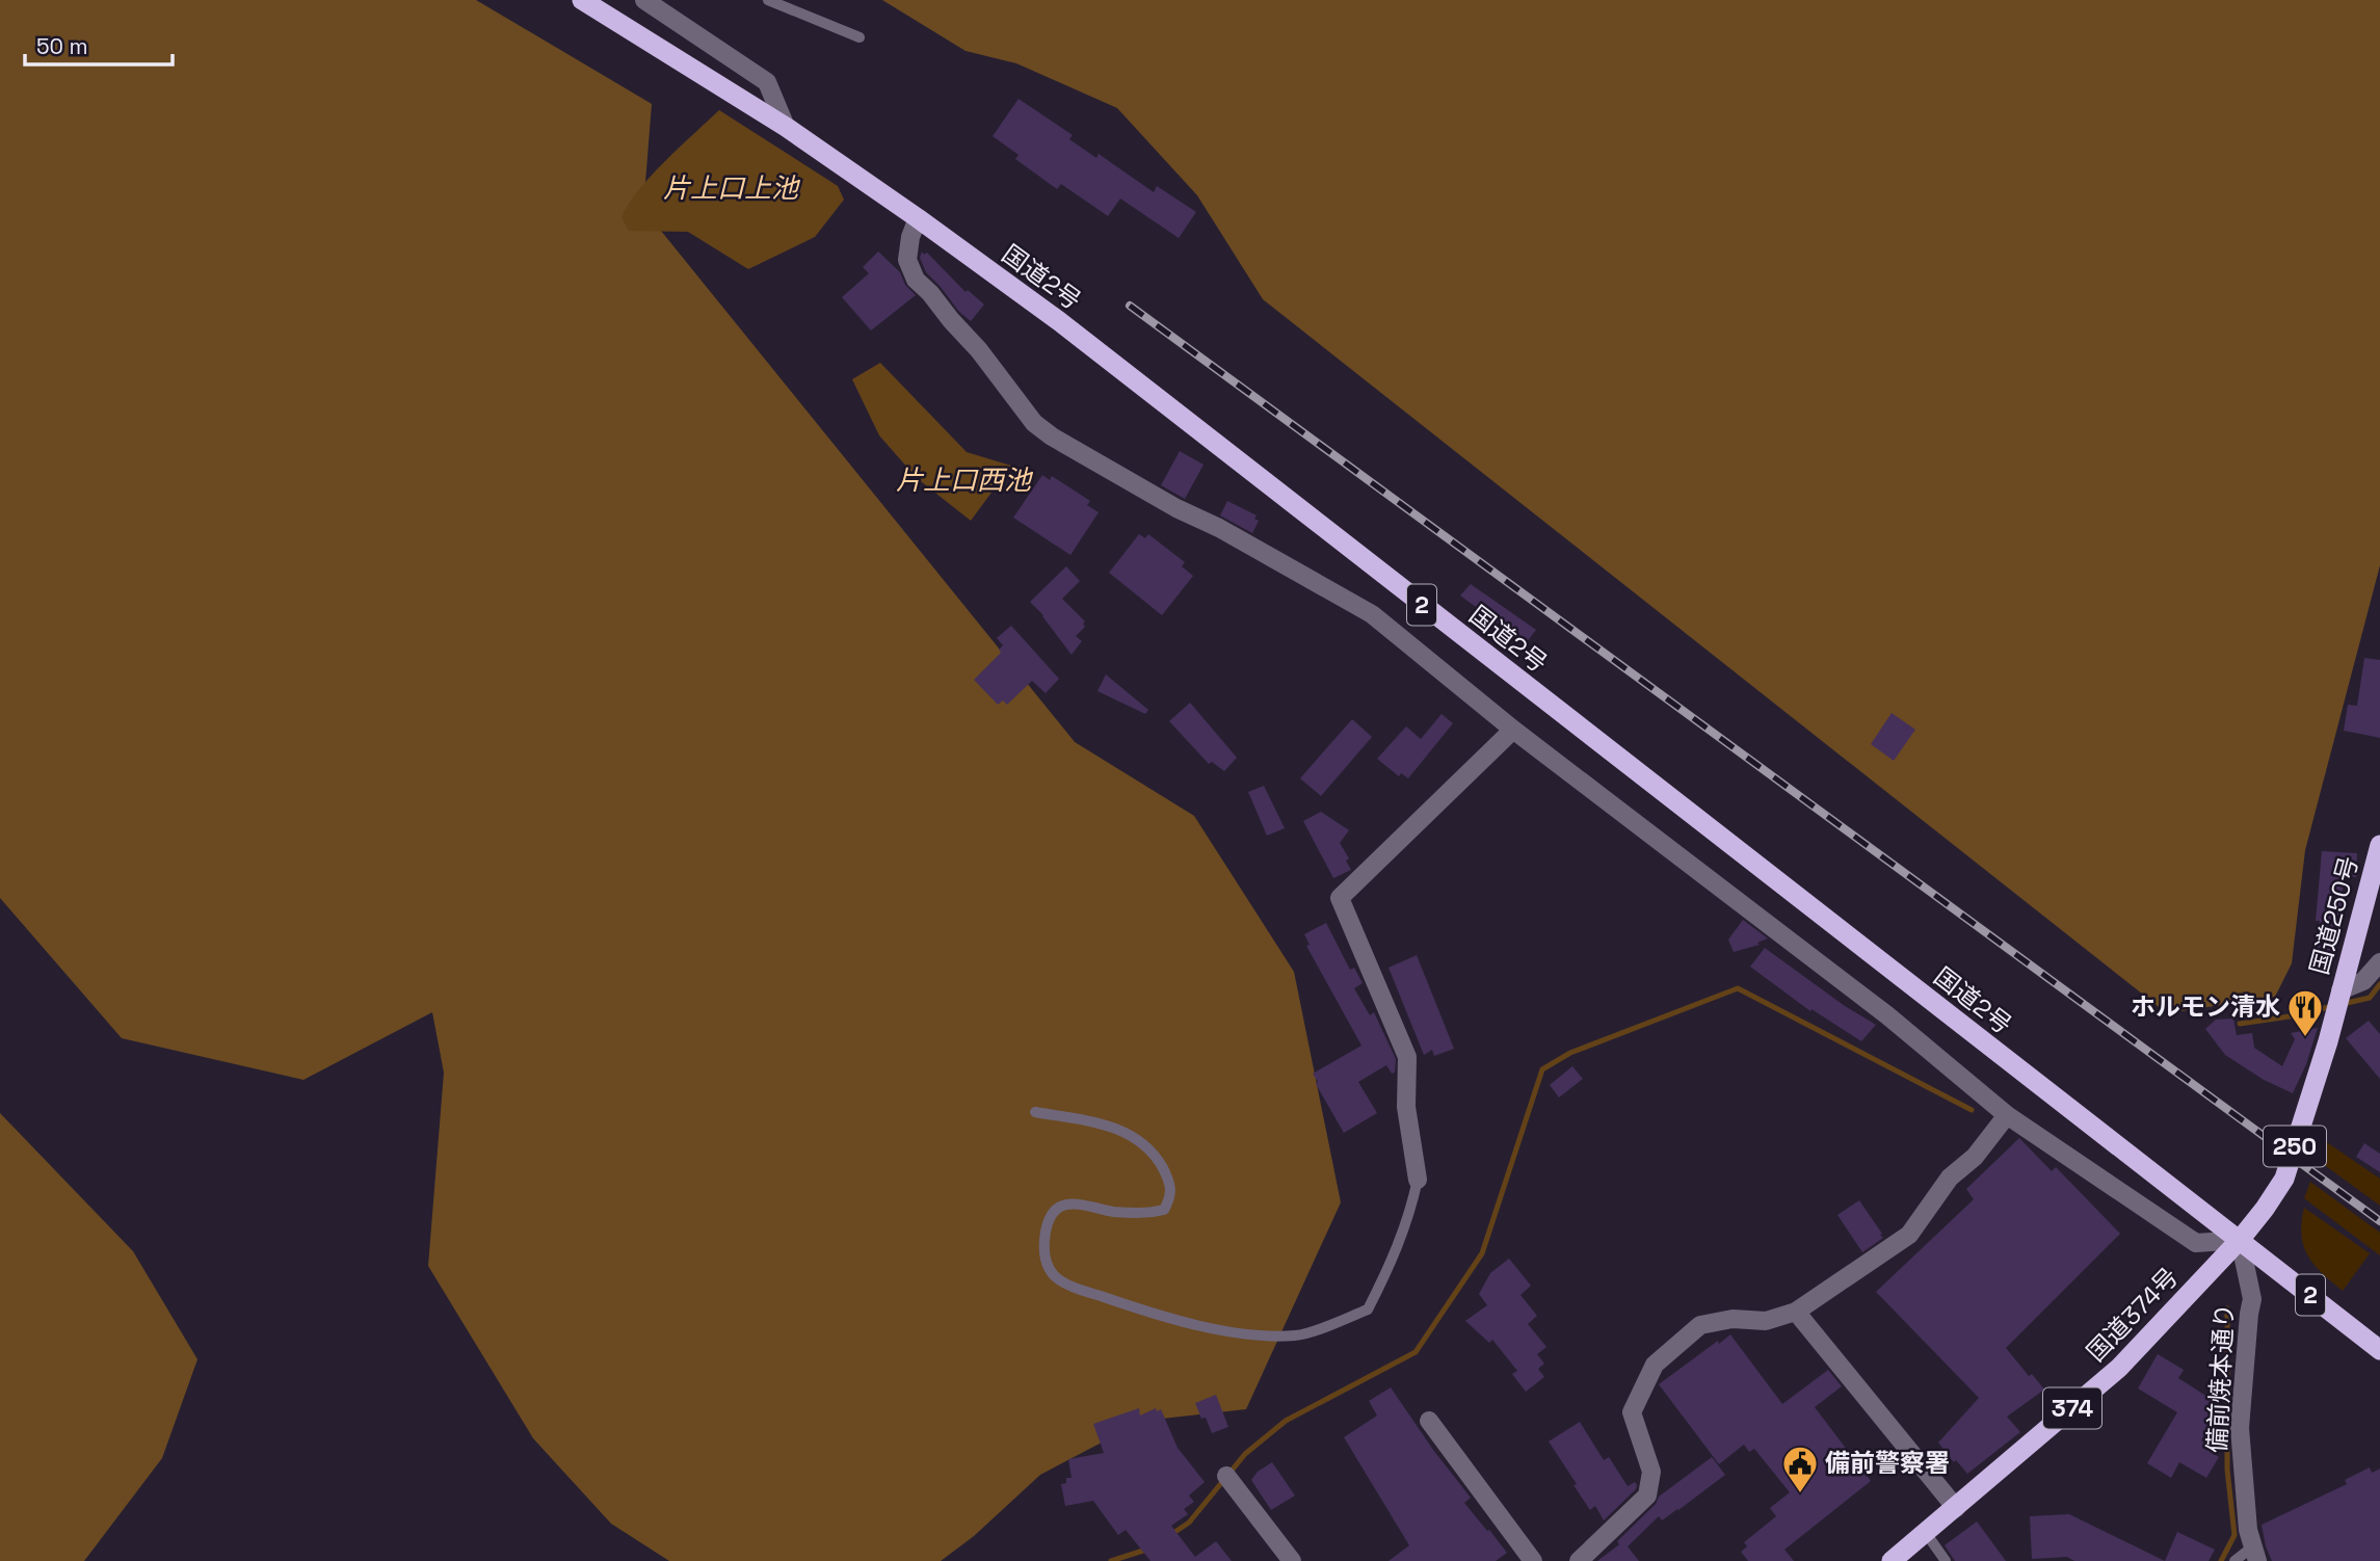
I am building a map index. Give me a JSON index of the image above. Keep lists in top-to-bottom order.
{
  "streets": {
    "highway": [
      "国道2号",
      "2",
      "国道250号",
      "250",
      "国道374号",
      "374"
    ],
    "street": ["備前焼本通り"]
  },
  "crossings": [
    ["国道2号", "国道250号"],
    ["国道2号", "国道374号"],
    ["国道2号", "備前焼本通り"],
    ["国道250号", "国道374号"],
    ["国道250号", "備前焼本通り"],
    ["国道374号", "備前焼本通り"]
  ],
  "water": ["片上口上池", "片上口西池"],
  "places": {
    "restaurant": ["ホルモン清水"],
    "public building": ["備前警察署"]
  },
  "scale_bar": "50 m"
}
